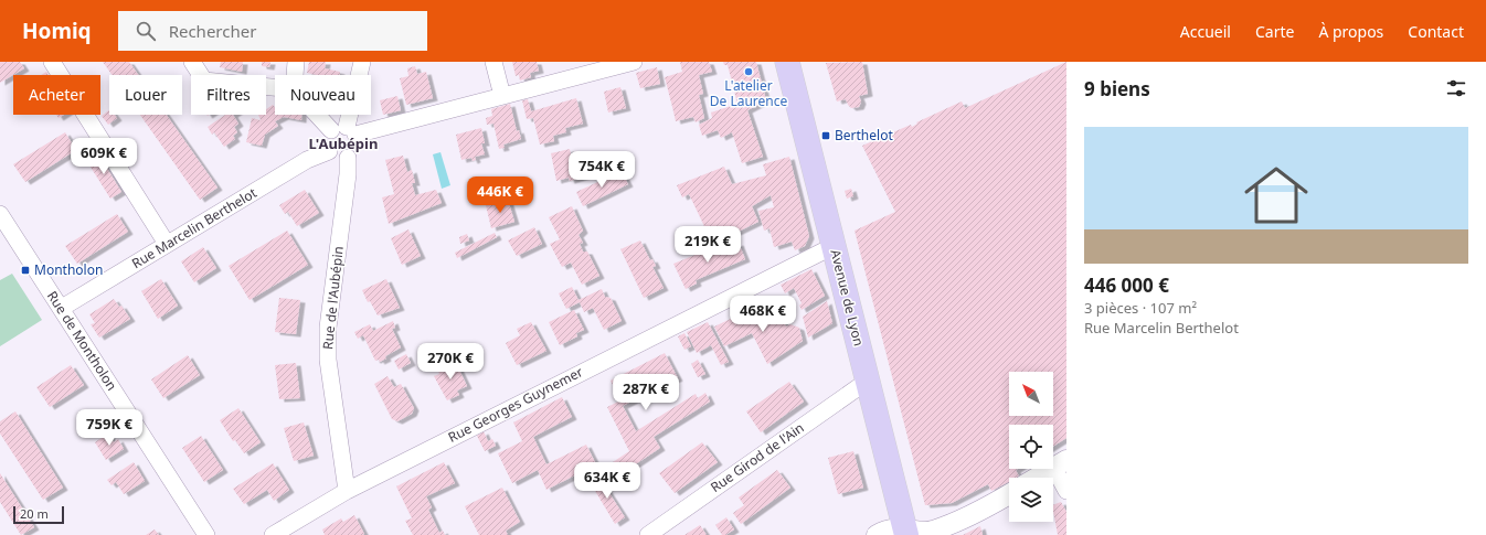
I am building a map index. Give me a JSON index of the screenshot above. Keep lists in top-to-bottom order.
{
  "streets": {
    "main road": ["Avenue de Lyon"],
    "street": [
      "Rue Marcelin Berthelot",
      "Rue de l'Aubépin",
      "Rue de Montholon",
      "Rue Georges Guynemer",
      "Rue Girod de l'Ain"
    ]
  },
  "crossings": [
    ["Rue Marcelin Berthelot", "Rue de l'Aubépin"],
    ["Rue Marcelin Berthelot", "Rue de Montholon"],
    ["Rue de l'Aubépin", "Rue Georges Guynemer"],
    ["Avenue de Lyon", "Rue Georges Guynemer"],
    ["Avenue de Lyon", "Rue Girod de l'Ain"]
  ],
  "districts": ["L'Aubépin"],
  "places": {
    "other": ["L'atelier De Laurence"],
    "transit": ["Berthelot", "Montholon"]
  },
  "scale_bar": "20 m",
  "north": "top left",
  "page": {
    "header": "Homiq",
    "search": "Rechercher",
    "nav": [
      "Accueil",
      "Carte",
      "À propos",
      "Contact"
    ],
    "heading": "9 biens",
    "chip": [
      "Acheter",
      "Louer",
      "Filtres",
      "Nouveau"
    ],
    "list": [
      {
        "name": "446 000 €",
        "note": "3 pièces · 107 m² · Rue Marcelin Berthelot"
      }
    ],
    "price": [
      "609K €",
      "754K €",
      "446K €",
      "219K €",
      "468K €",
      "270K €",
      "287K €",
      "759K €",
      "634K €"
    ],
    "scale": "20 m"
  }
}
